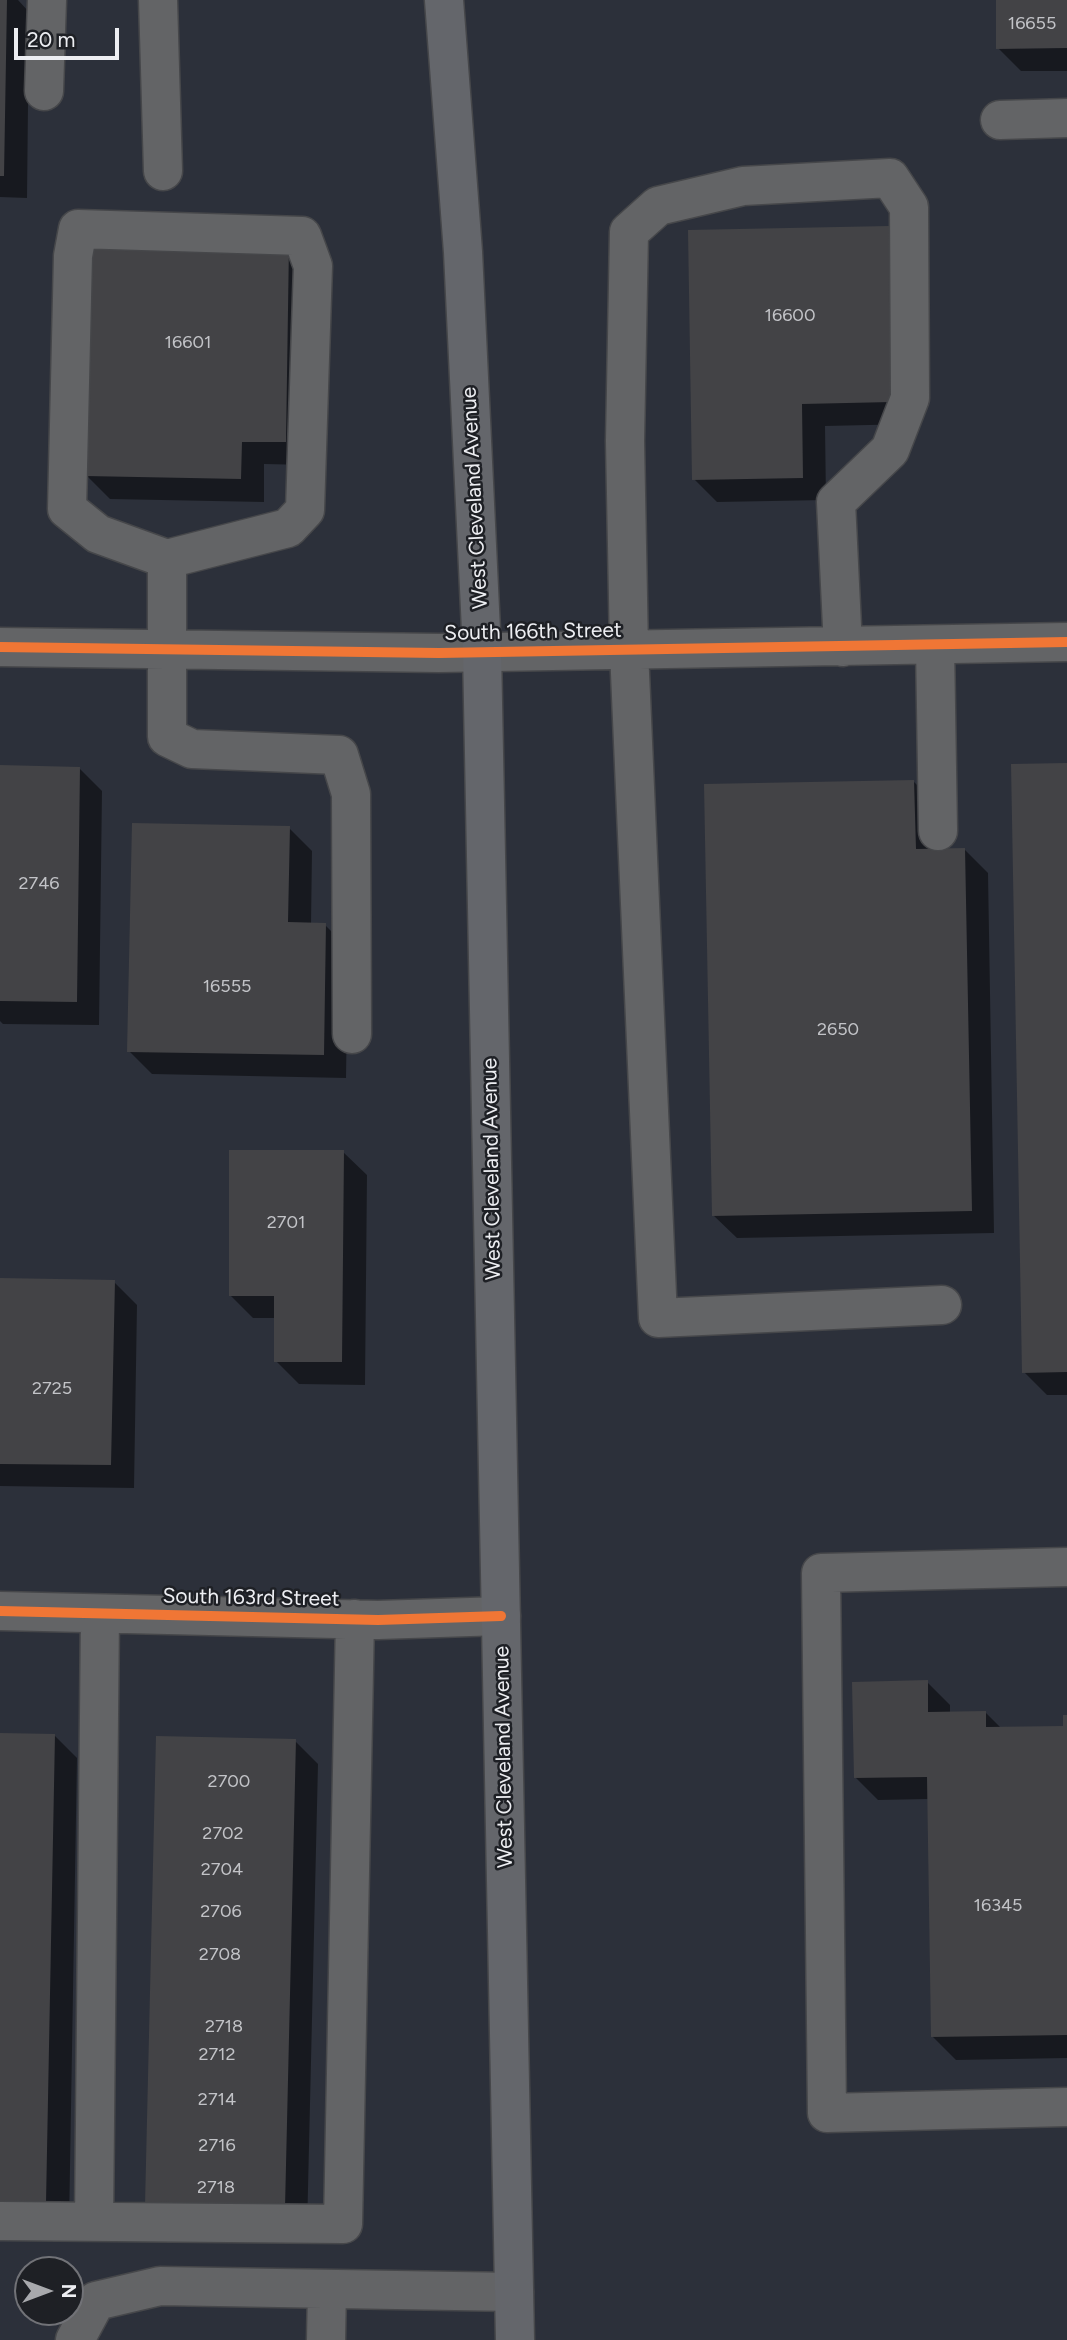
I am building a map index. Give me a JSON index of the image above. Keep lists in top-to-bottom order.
{
  "streets": {
    "main road": ["West Cleveland Avenue"],
    "street": ["South 166th Street", "South 163rd Street"]
  },
  "crossings": [
    ["West Cleveland Avenue", "South 166th Street"],
    ["West Cleveland Avenue", "South 163rd Street"]
  ],
  "house_numbers": [
    "16655",
    "16600",
    "16601",
    "2746",
    "16555",
    "2650",
    "2701",
    "2725",
    "2700",
    "2702",
    "2704",
    "16345",
    "2706",
    "2708",
    "2718",
    "2712",
    "2714",
    "2716",
    "2718"
  ],
  "scale_bar": "20 m",
  "north": "right"
}
